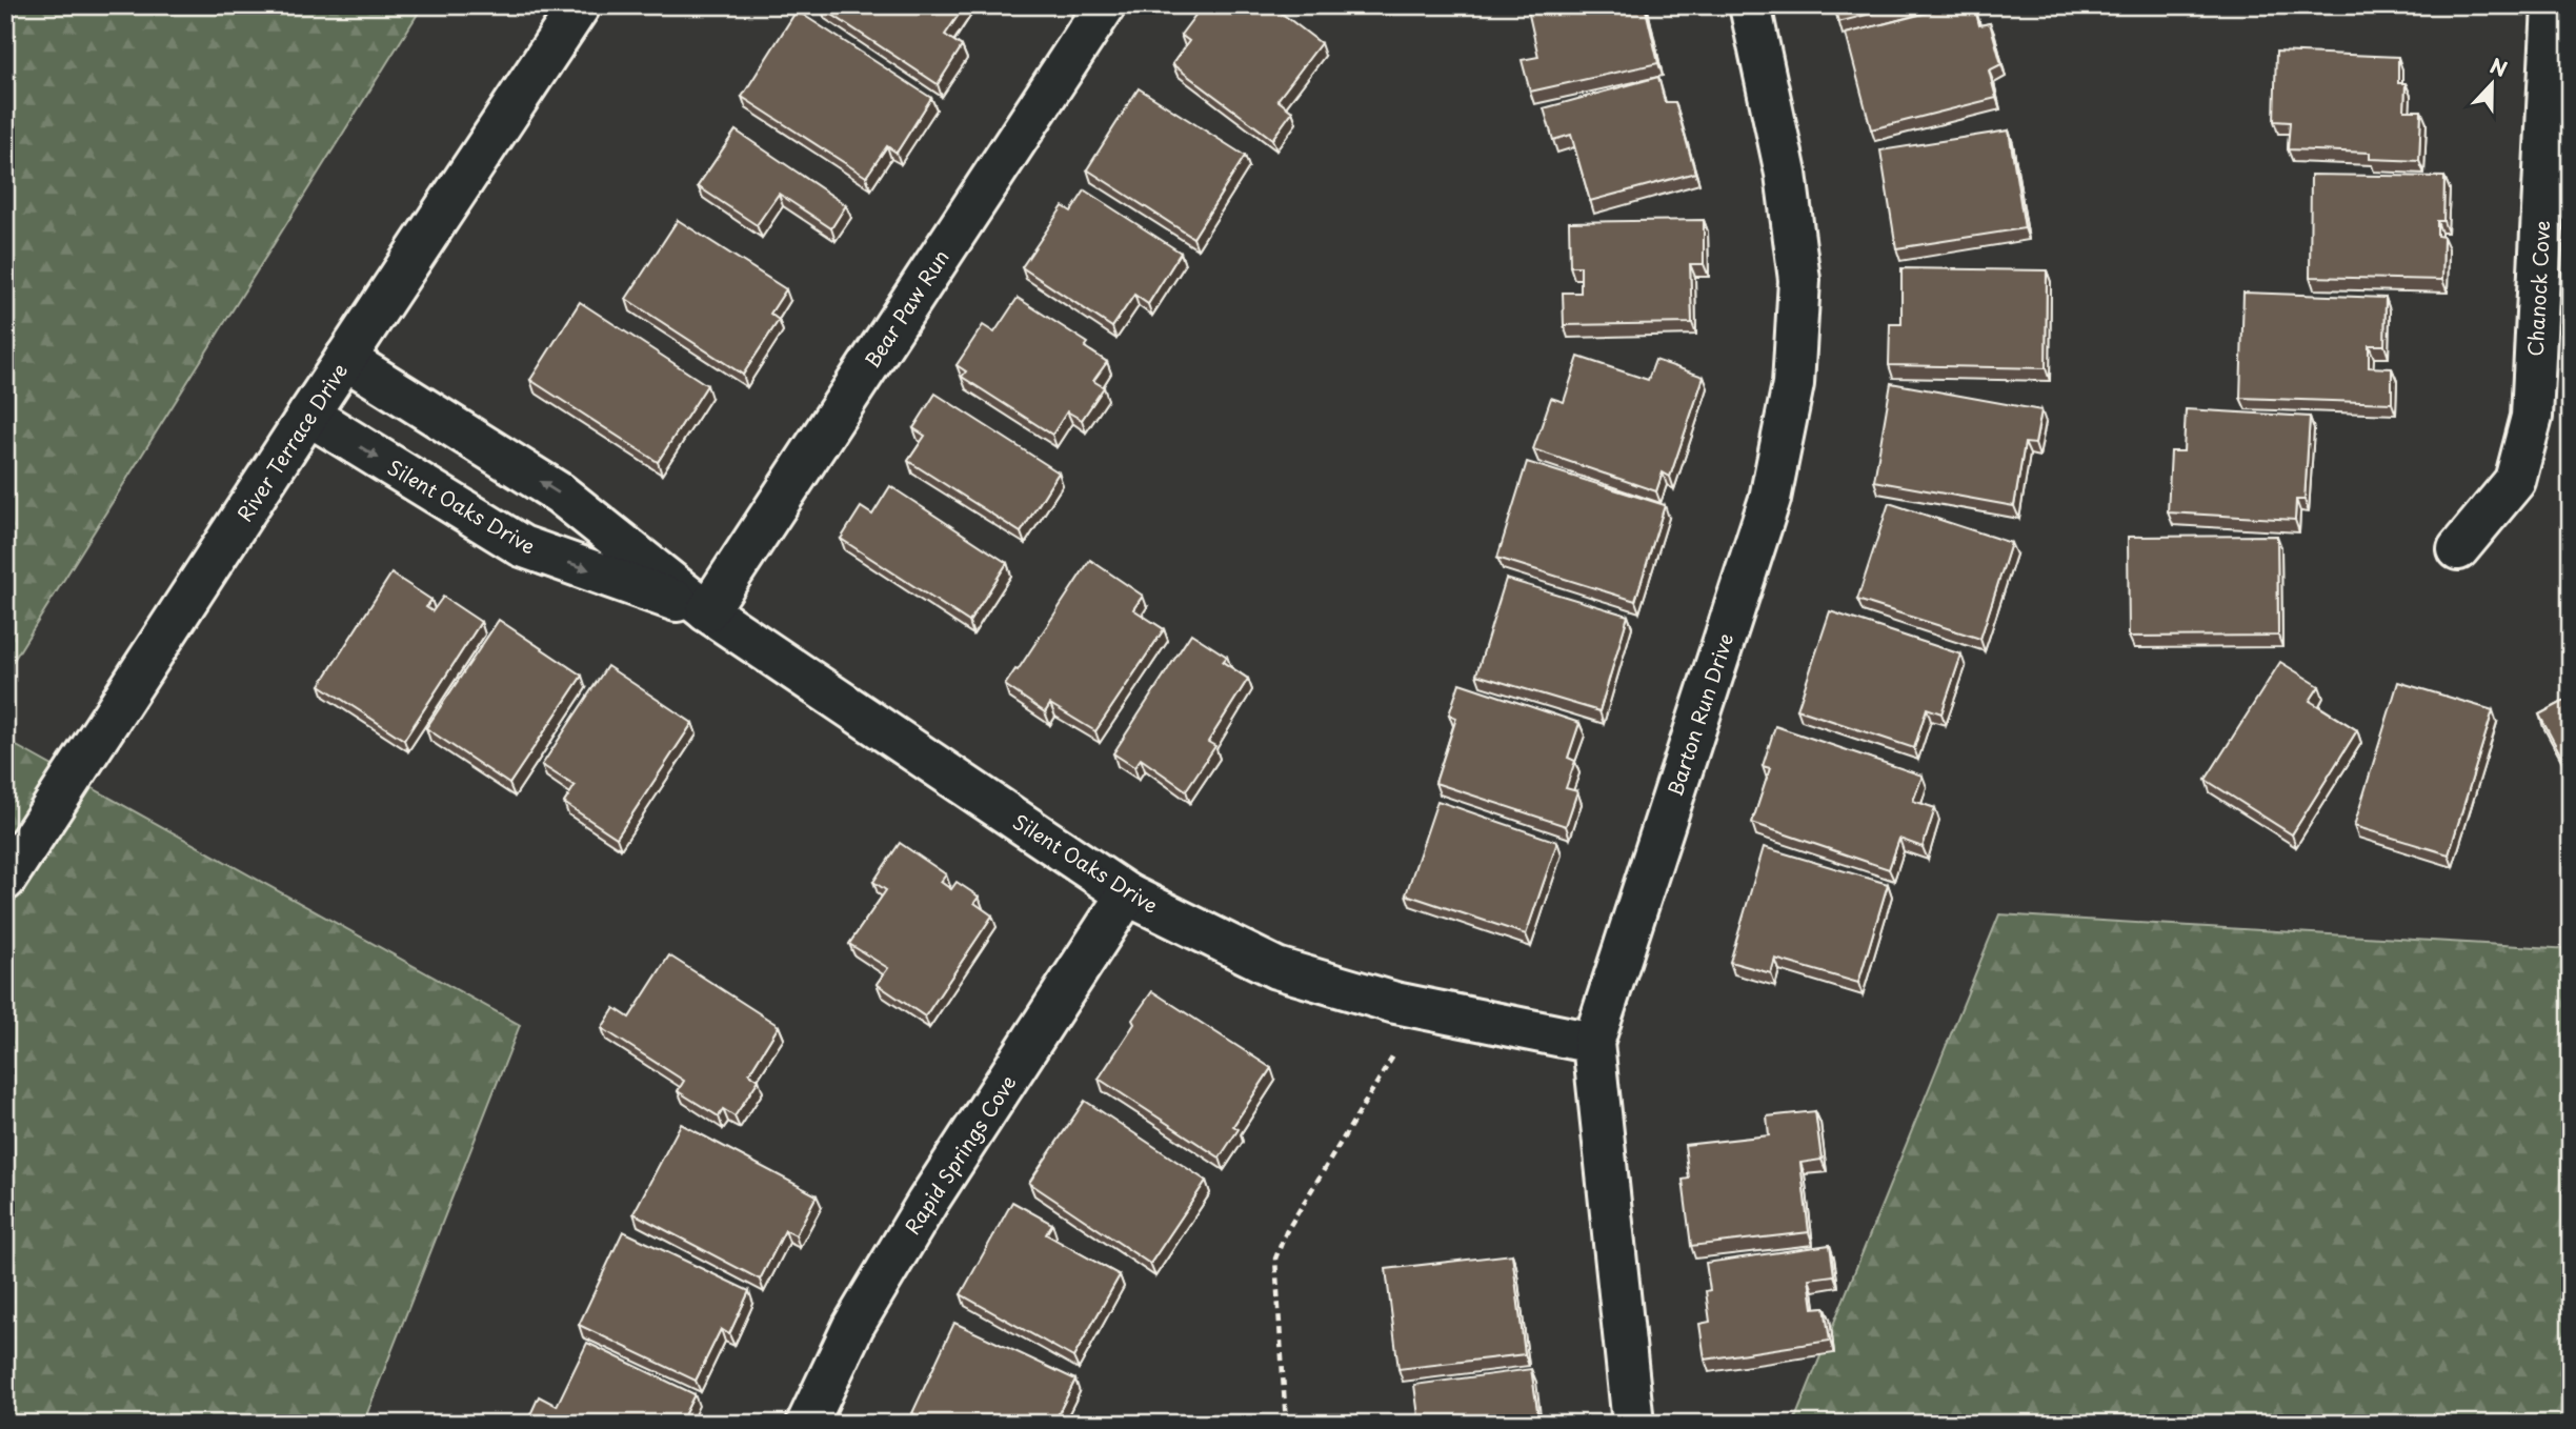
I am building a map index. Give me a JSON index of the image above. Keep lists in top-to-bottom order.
{
  "streets": {
    "street": [
      "Chanock Cove",
      "Bear Paw Run",
      "River Terrace Drive",
      "Silent Oaks Drive",
      "Barton Run Drive",
      "Rapid Springs Cove"
    ]
  },
  "crossings": [
    ["Bear Paw Run", "Silent Oaks Drive"],
    ["River Terrace Drive", "Silent Oaks Drive"],
    ["Silent Oaks Drive", "Barton Run Drive"],
    ["Silent Oaks Drive", "Rapid Springs Cove"]
  ],
  "north": "top"
}
